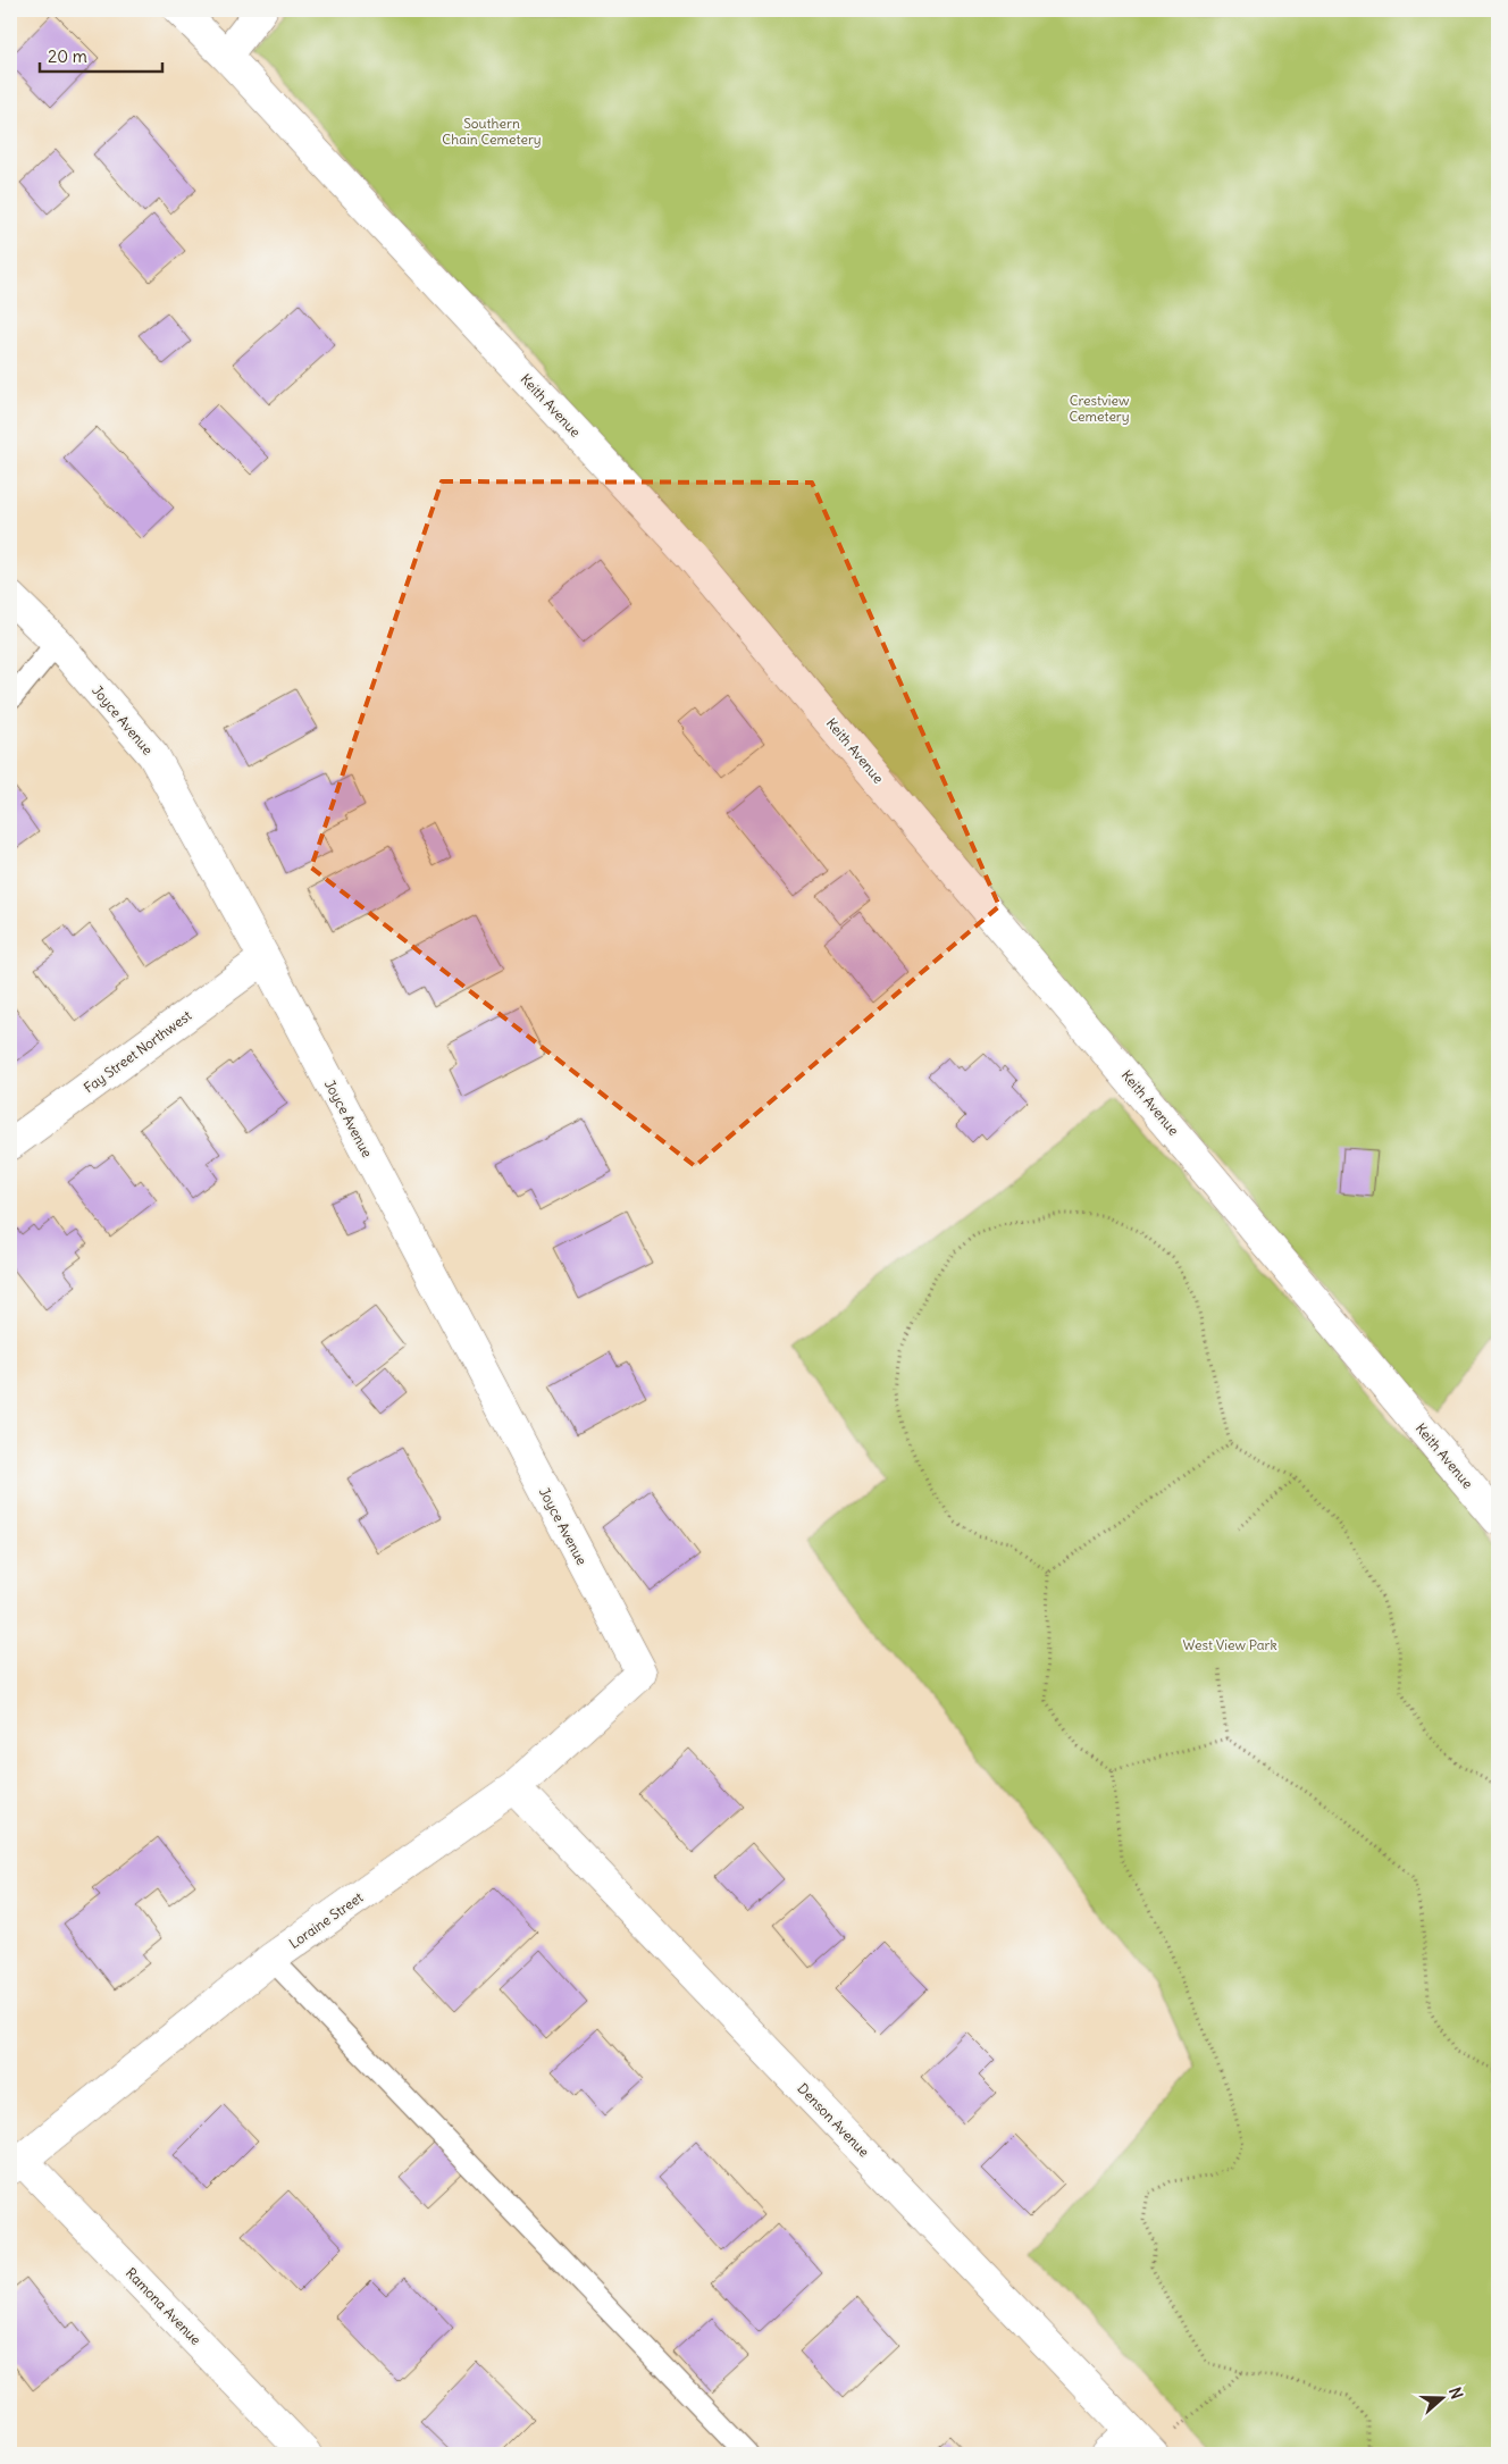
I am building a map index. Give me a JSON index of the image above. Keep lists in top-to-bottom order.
{
  "streets": {
    "street": [
      "Keith Avenue",
      "Joyce Avenue",
      "Fay Street Northwest",
      "Loraine Street",
      "Denson Avenue",
      "Ramona Avenue"
    ]
  },
  "crossings": [
    ["Joyce Avenue", "Fay Street Northwest"],
    ["Joyce Avenue", "Loraine Street"],
    ["Loraine Street", "Denson Avenue"],
    ["Loraine Street", "Ramona Avenue"]
  ],
  "parks": ["Southern Chain Cemetery", "Crestview Cemetery", "West View Park"],
  "scale_bar": "20 m",
  "north": "right"
}
